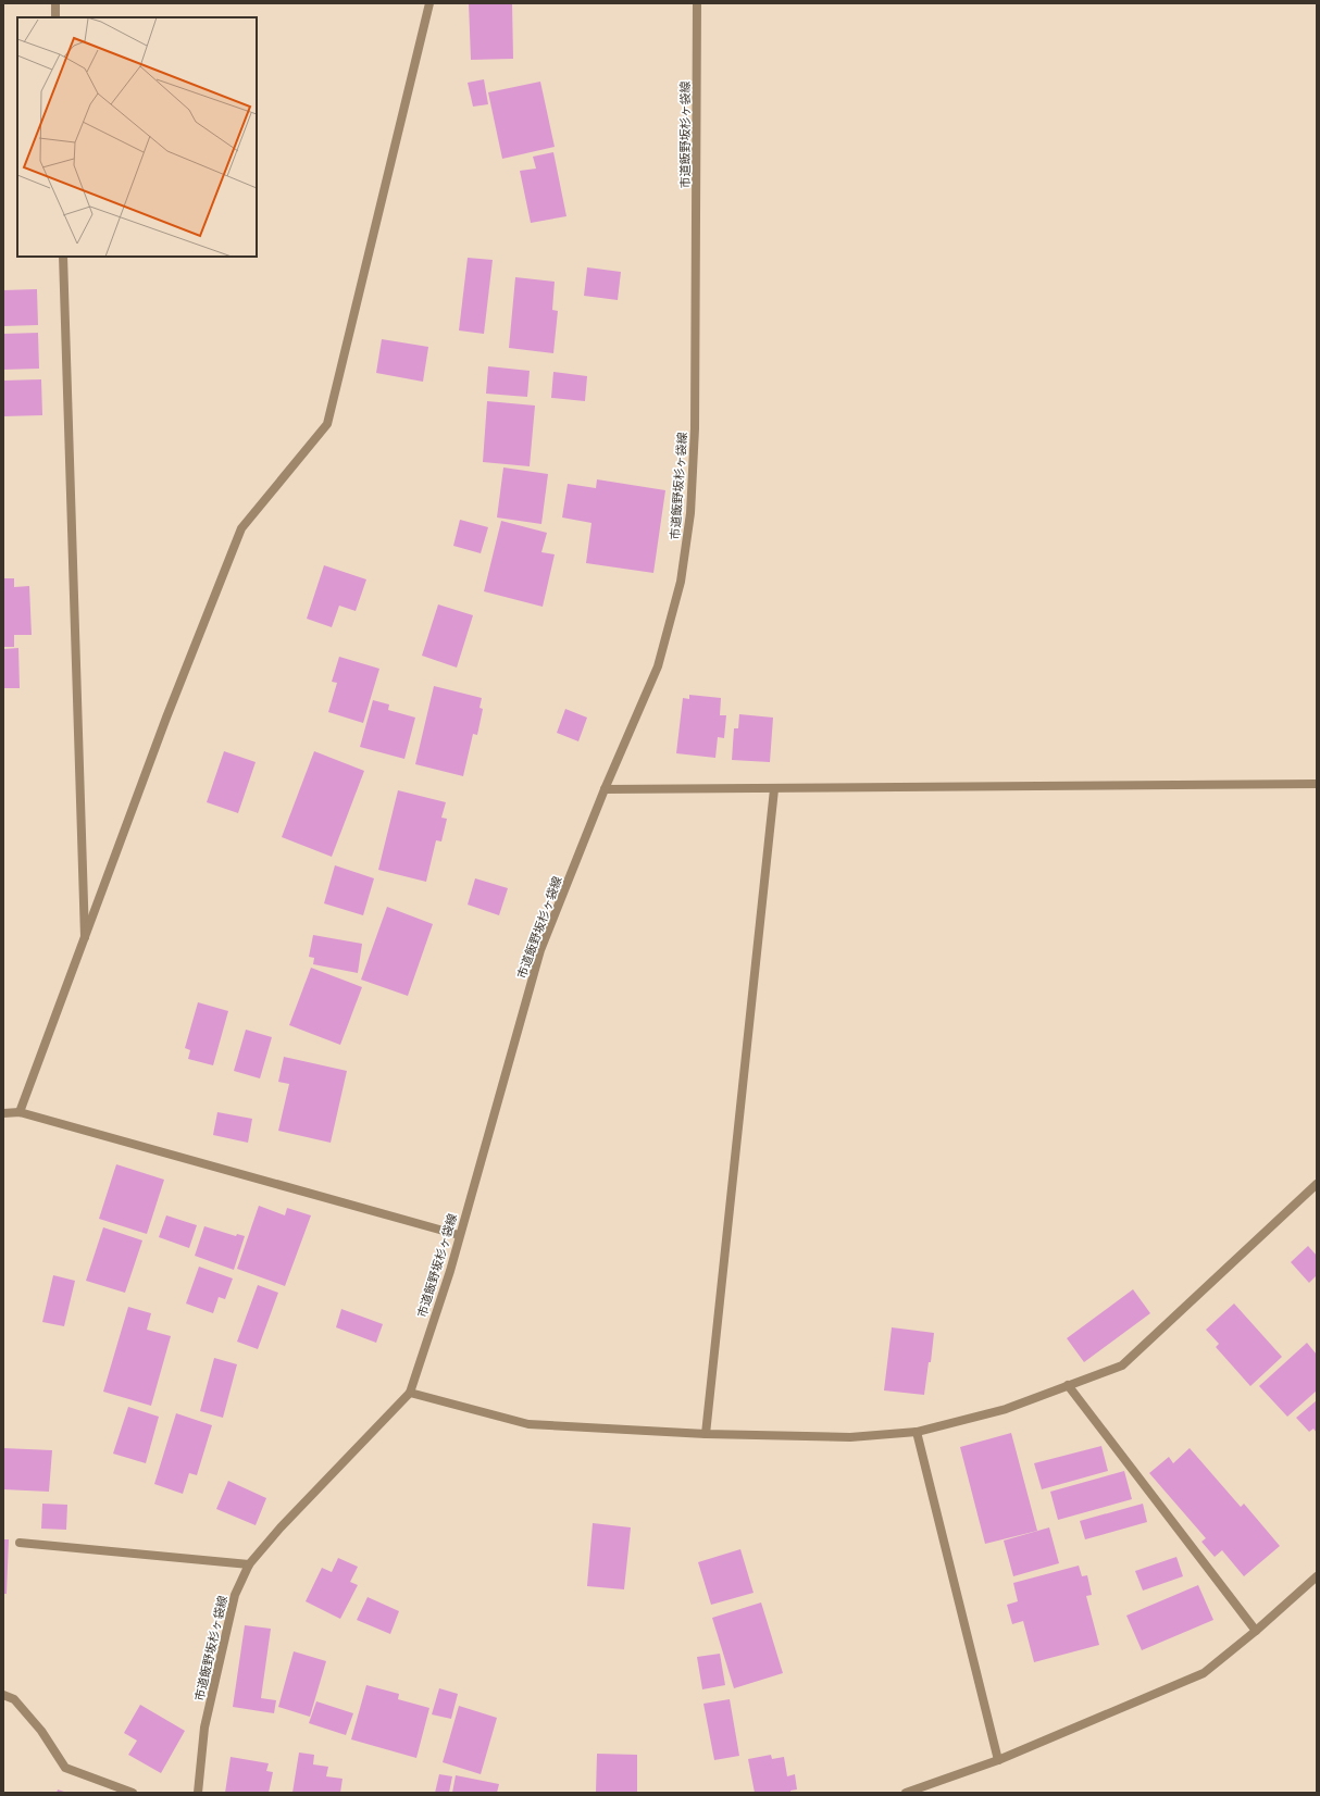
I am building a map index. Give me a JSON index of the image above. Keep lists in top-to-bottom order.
{
  "streets": {
    "street": ["市道飯野坂杉ヶ袋線"]
  }
}
